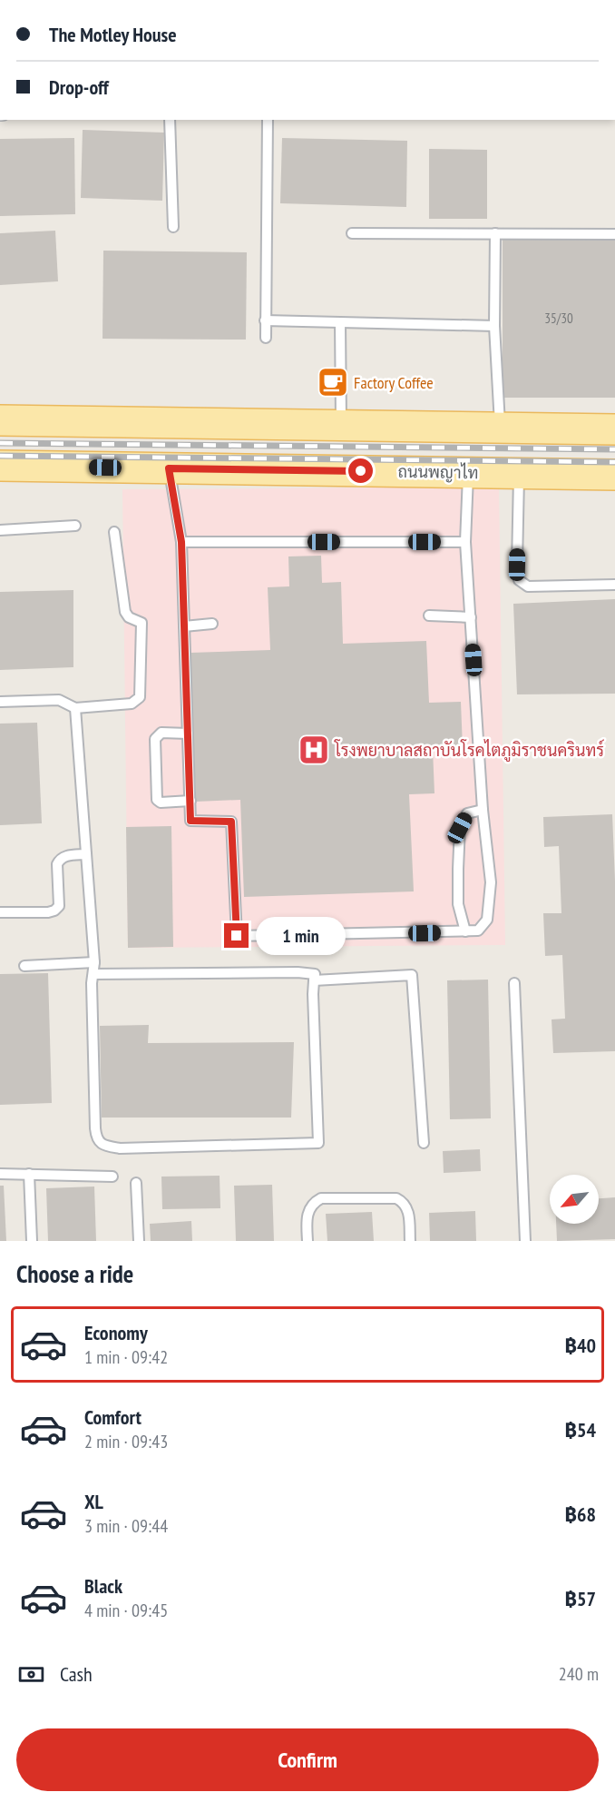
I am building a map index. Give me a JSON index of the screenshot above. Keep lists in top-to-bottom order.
{
  "streets": {
    "main road": ["ถนนพญาไท"]
  },
  "places": {
    "cafe": ["Factory Coffee"],
    "hospital": ["โรงพยาบาลสถาบันโรคไตภูมิราชนครินทร์"]
  },
  "house_numbers": ["35/30"],
  "north": "bottom left",
  "page": {
    "banner": ["The Motley House", "Drop-off"],
    "bubble": "1 min",
    "heading": "Choose a ride",
    "list": [
      {
        "name": "Economy",
        "note": "1 min · 09:42",
        "value": "฿40"
      },
      {
        "name": "Comfort",
        "note": "2 min · 09:43",
        "value": "฿54"
      },
      {
        "name": "XL",
        "note": "3 min · 09:44",
        "value": "฿68"
      },
      {
        "name": "Black",
        "note": "4 min · 09:45",
        "value": "฿57"
      }
    ],
    "pay": ["Cash", "240 m"],
    "buttons": "Confirm"
  }
}
